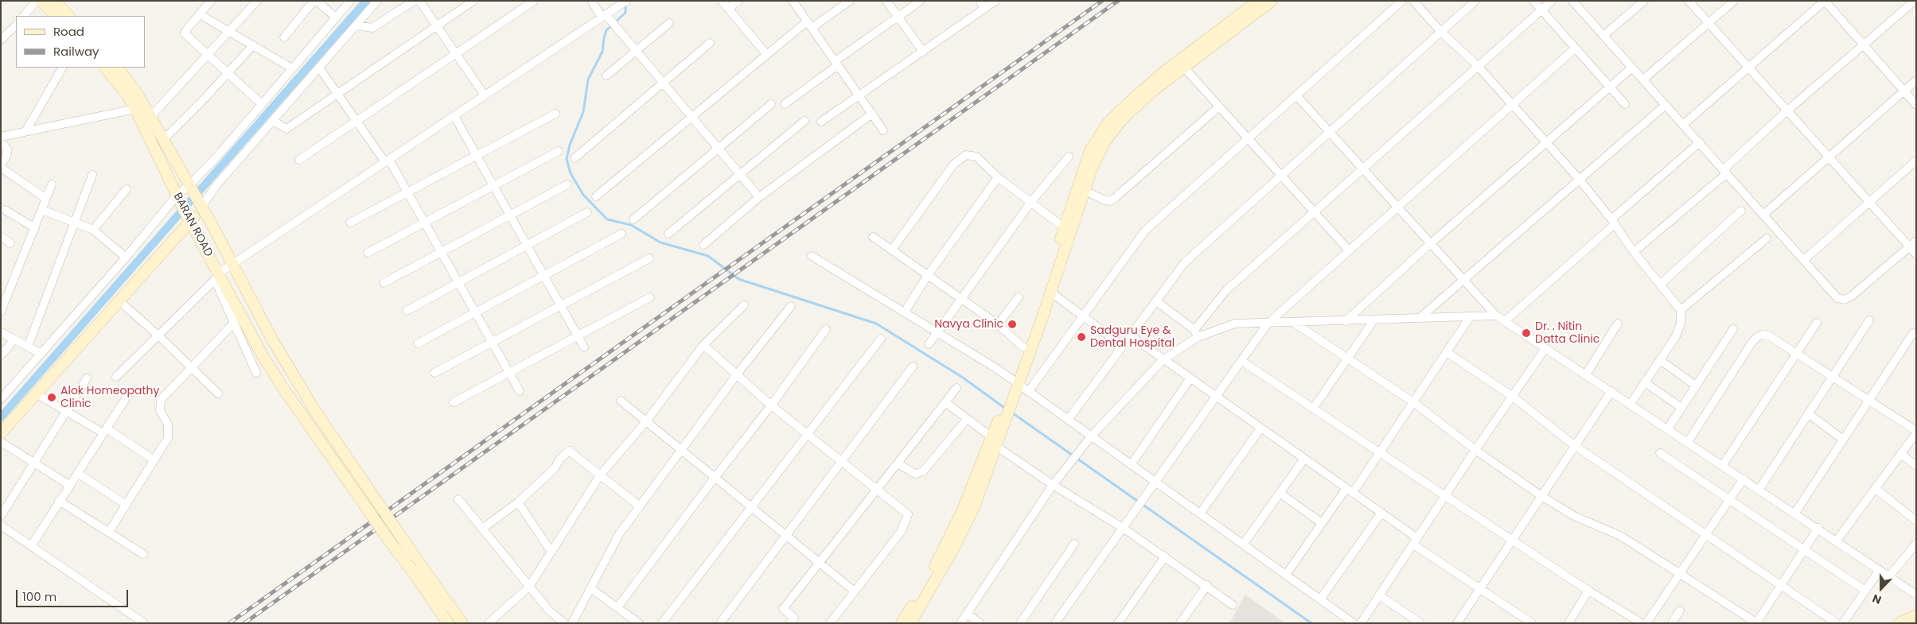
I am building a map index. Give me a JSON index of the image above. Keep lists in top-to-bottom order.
{
  "streets": {
    "street": ["BARAN ROAD"]
  },
  "places": [
    "Navya Clinic",
    "Dr. . Nitin Datta Clinic",
    "Sadguru Eye & Dental Hospital",
    "Alok Homeopathy Clinic"
  ],
  "legend": ["Road", "Railway"],
  "scale_bar": "100 m",
  "north": "bottom"
}
